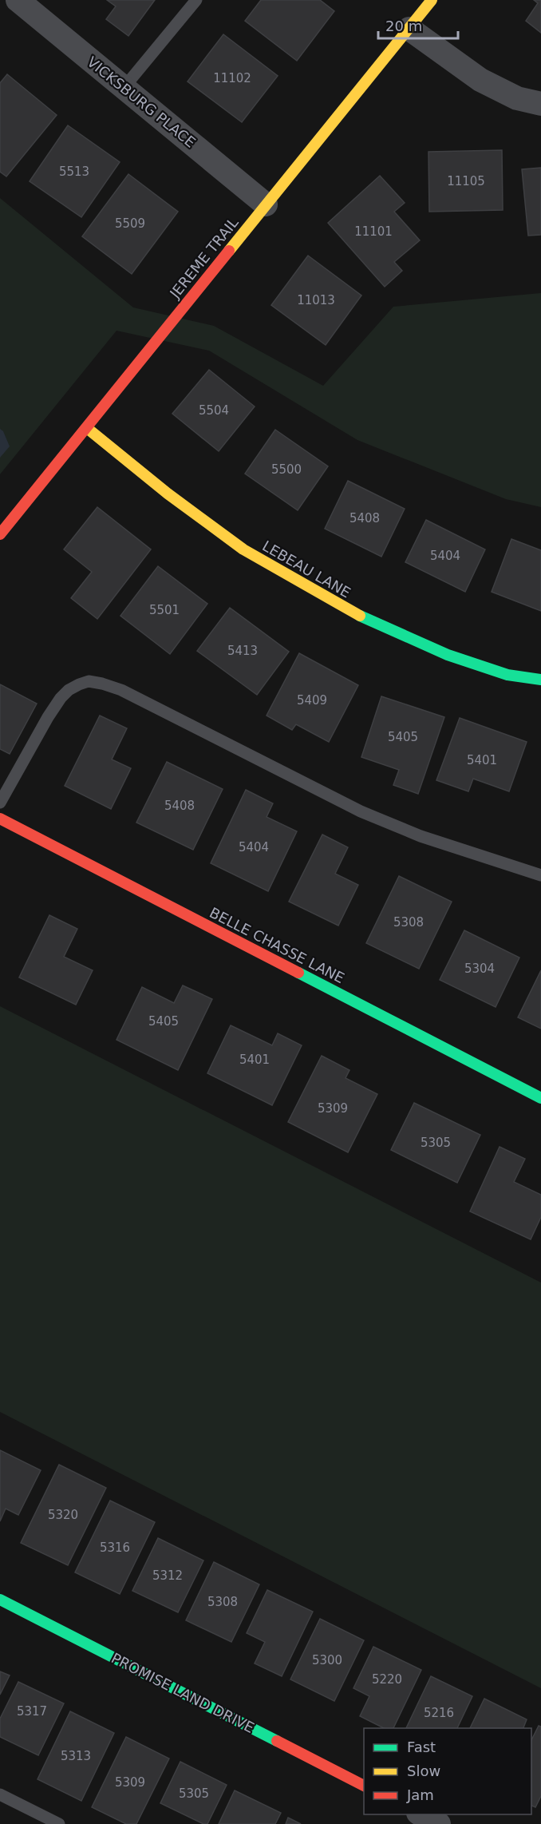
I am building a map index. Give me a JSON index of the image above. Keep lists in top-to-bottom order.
{
  "streets": {
    "street": [
      "VICKSBURG PLACE",
      "JEREME TRAIL",
      "LEBEAU LANE",
      "BELLE CHASSE LANE",
      "PROMISE LAND DRIVE"
    ]
  },
  "crossings": [
    ["VICKSBURG PLACE", "JEREME TRAIL"],
    ["JEREME TRAIL", "LEBEAU LANE"]
  ],
  "house_numbers": [
    "11102",
    "5513",
    "11105",
    "5509",
    "11101",
    "11013",
    "5504",
    "5500",
    "5408",
    "5404",
    "5501",
    "5413",
    "5409",
    "5405",
    "5401",
    "5408",
    "5404",
    "5308",
    "5304",
    "5405",
    "5401",
    "5309",
    "5305",
    "5320",
    "5316",
    "5312",
    "5308",
    "5300",
    "5220",
    "5317",
    "5216",
    "5313",
    "5309",
    "5305"
  ],
  "legend": ["Fast", "Slow", "Jam"],
  "scale_bar": "20 m"
}
